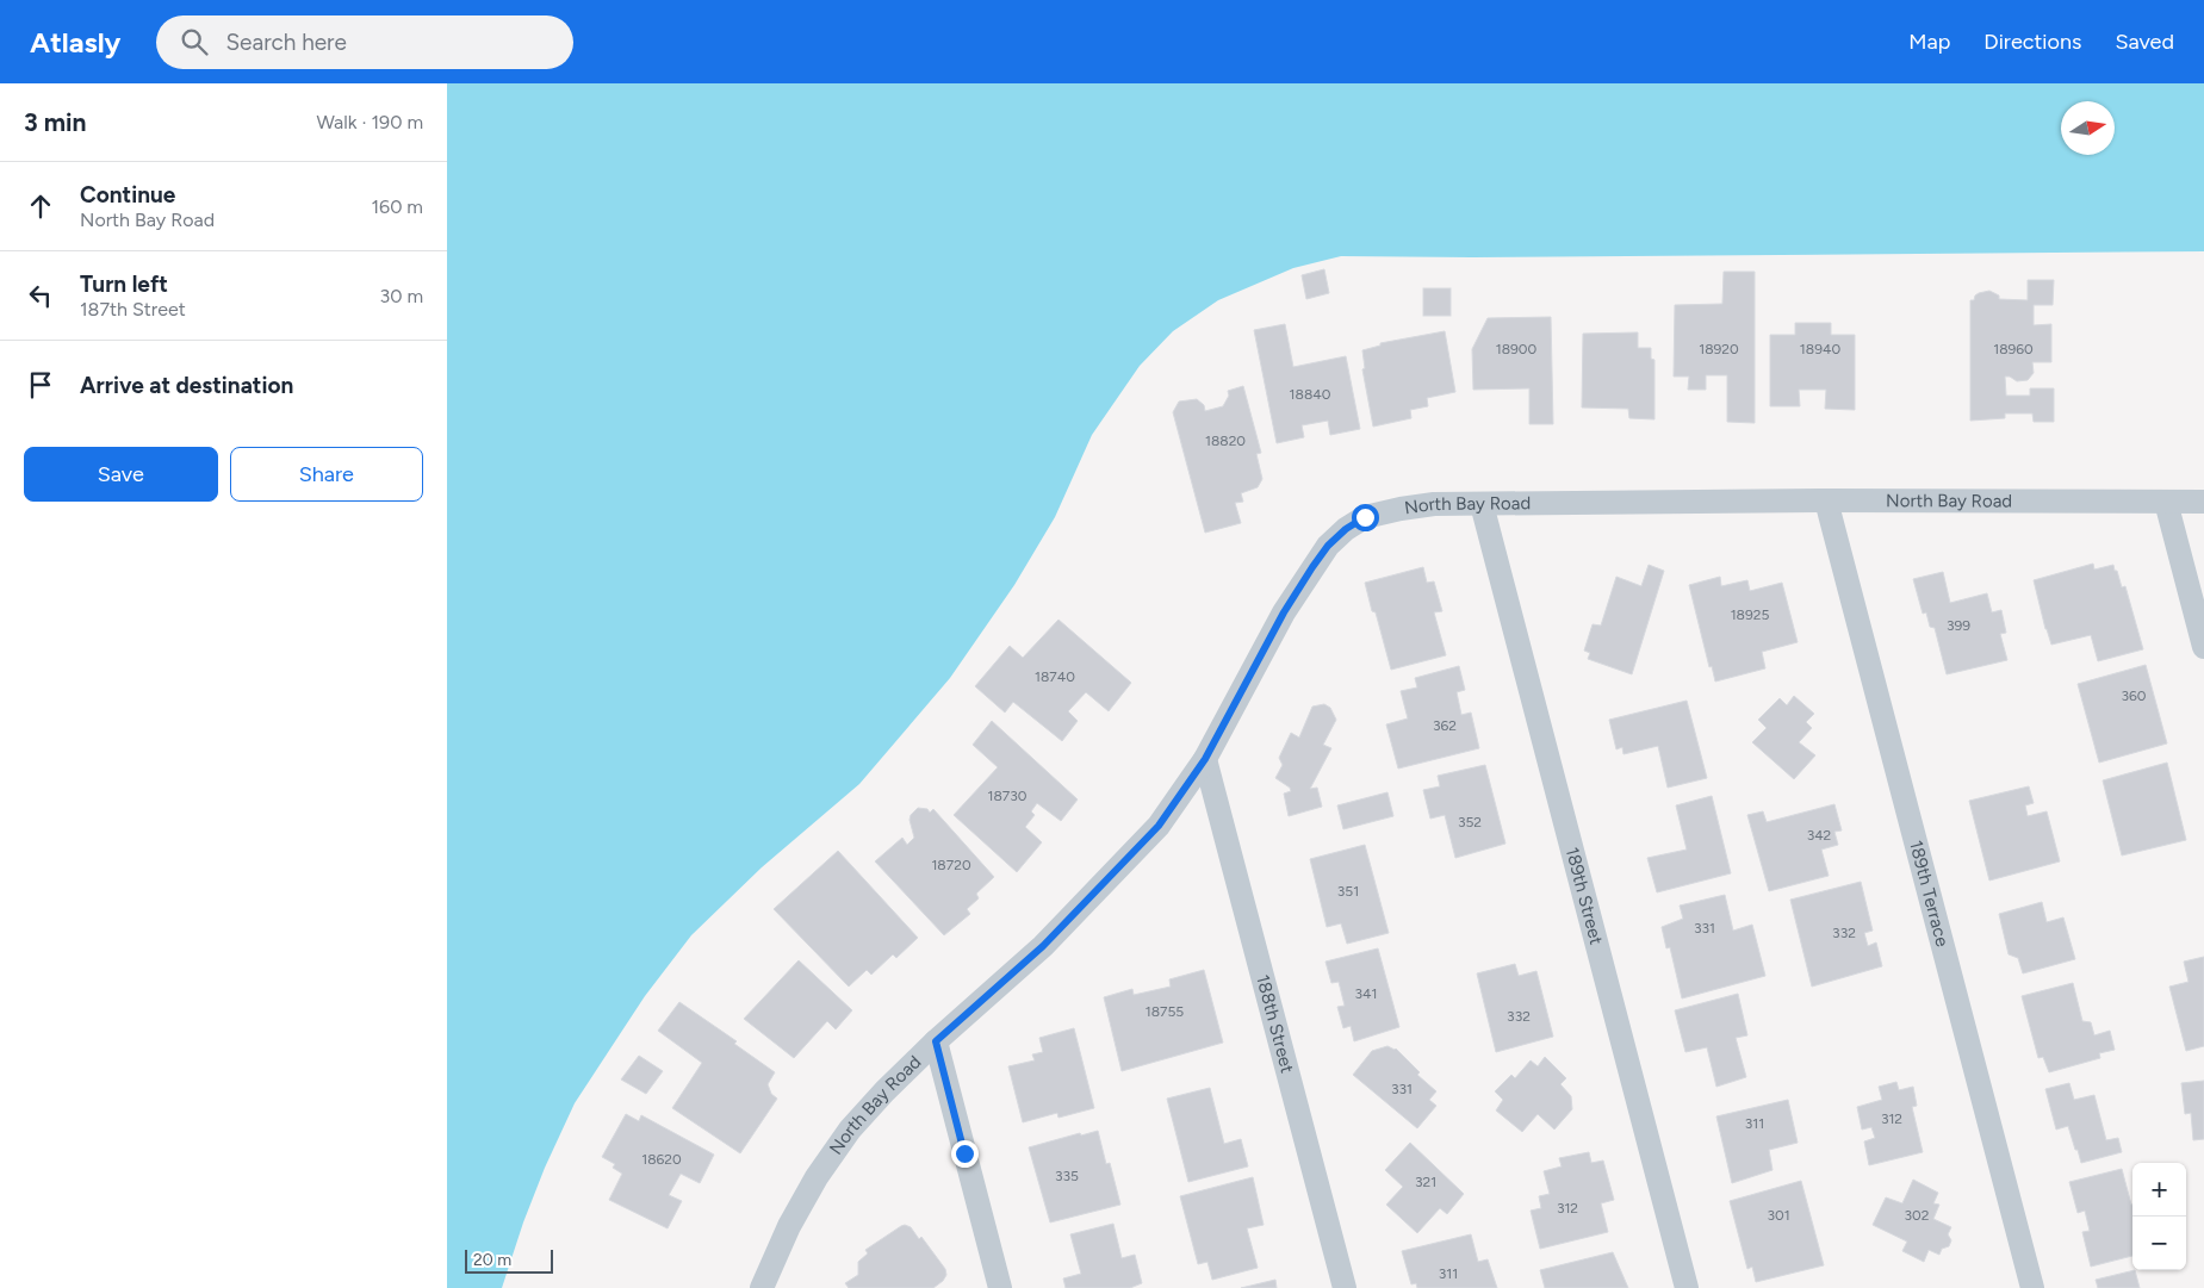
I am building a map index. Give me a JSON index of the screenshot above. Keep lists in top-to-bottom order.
{
  "streets": {
    "street": [
      "North Bay Road",
      "189th Terrace",
      "189th Street",
      "188th Street"
    ]
  },
  "crossings": [
    ["North Bay Road", "189th Terrace"],
    ["North Bay Road", "189th Street"],
    ["North Bay Road", "188th Street"]
  ],
  "house_numbers": [
    "18900",
    "18920",
    "18940",
    "18960",
    "18840",
    "18820",
    "18925",
    "399",
    "18740",
    "360",
    "362",
    "18730",
    "352",
    "342",
    "18720",
    "351",
    "331",
    "332",
    "341",
    "18755",
    "332",
    "331",
    "312",
    "311",
    "18620",
    "335",
    "321",
    "312",
    "301",
    "302",
    "311"
  ],
  "scale_bar": "20 m",
  "north": "right",
  "page": {
    "header": "Atlasly",
    "search": "Search here",
    "nav": ["Map", "Directions", "Saved"],
    "heading": ["3 min", "Walk · 190 m"],
    "list": [
      ["Continue", "North Bay Road", "160 m"],
      ["Turn left", "187th Street", "30 m"],
      "Arrive at destination"
    ],
    "buttons": ["Save", "Share"],
    "map_buttons": ["+", "−"],
    "scale": "20 m"
  }
}
